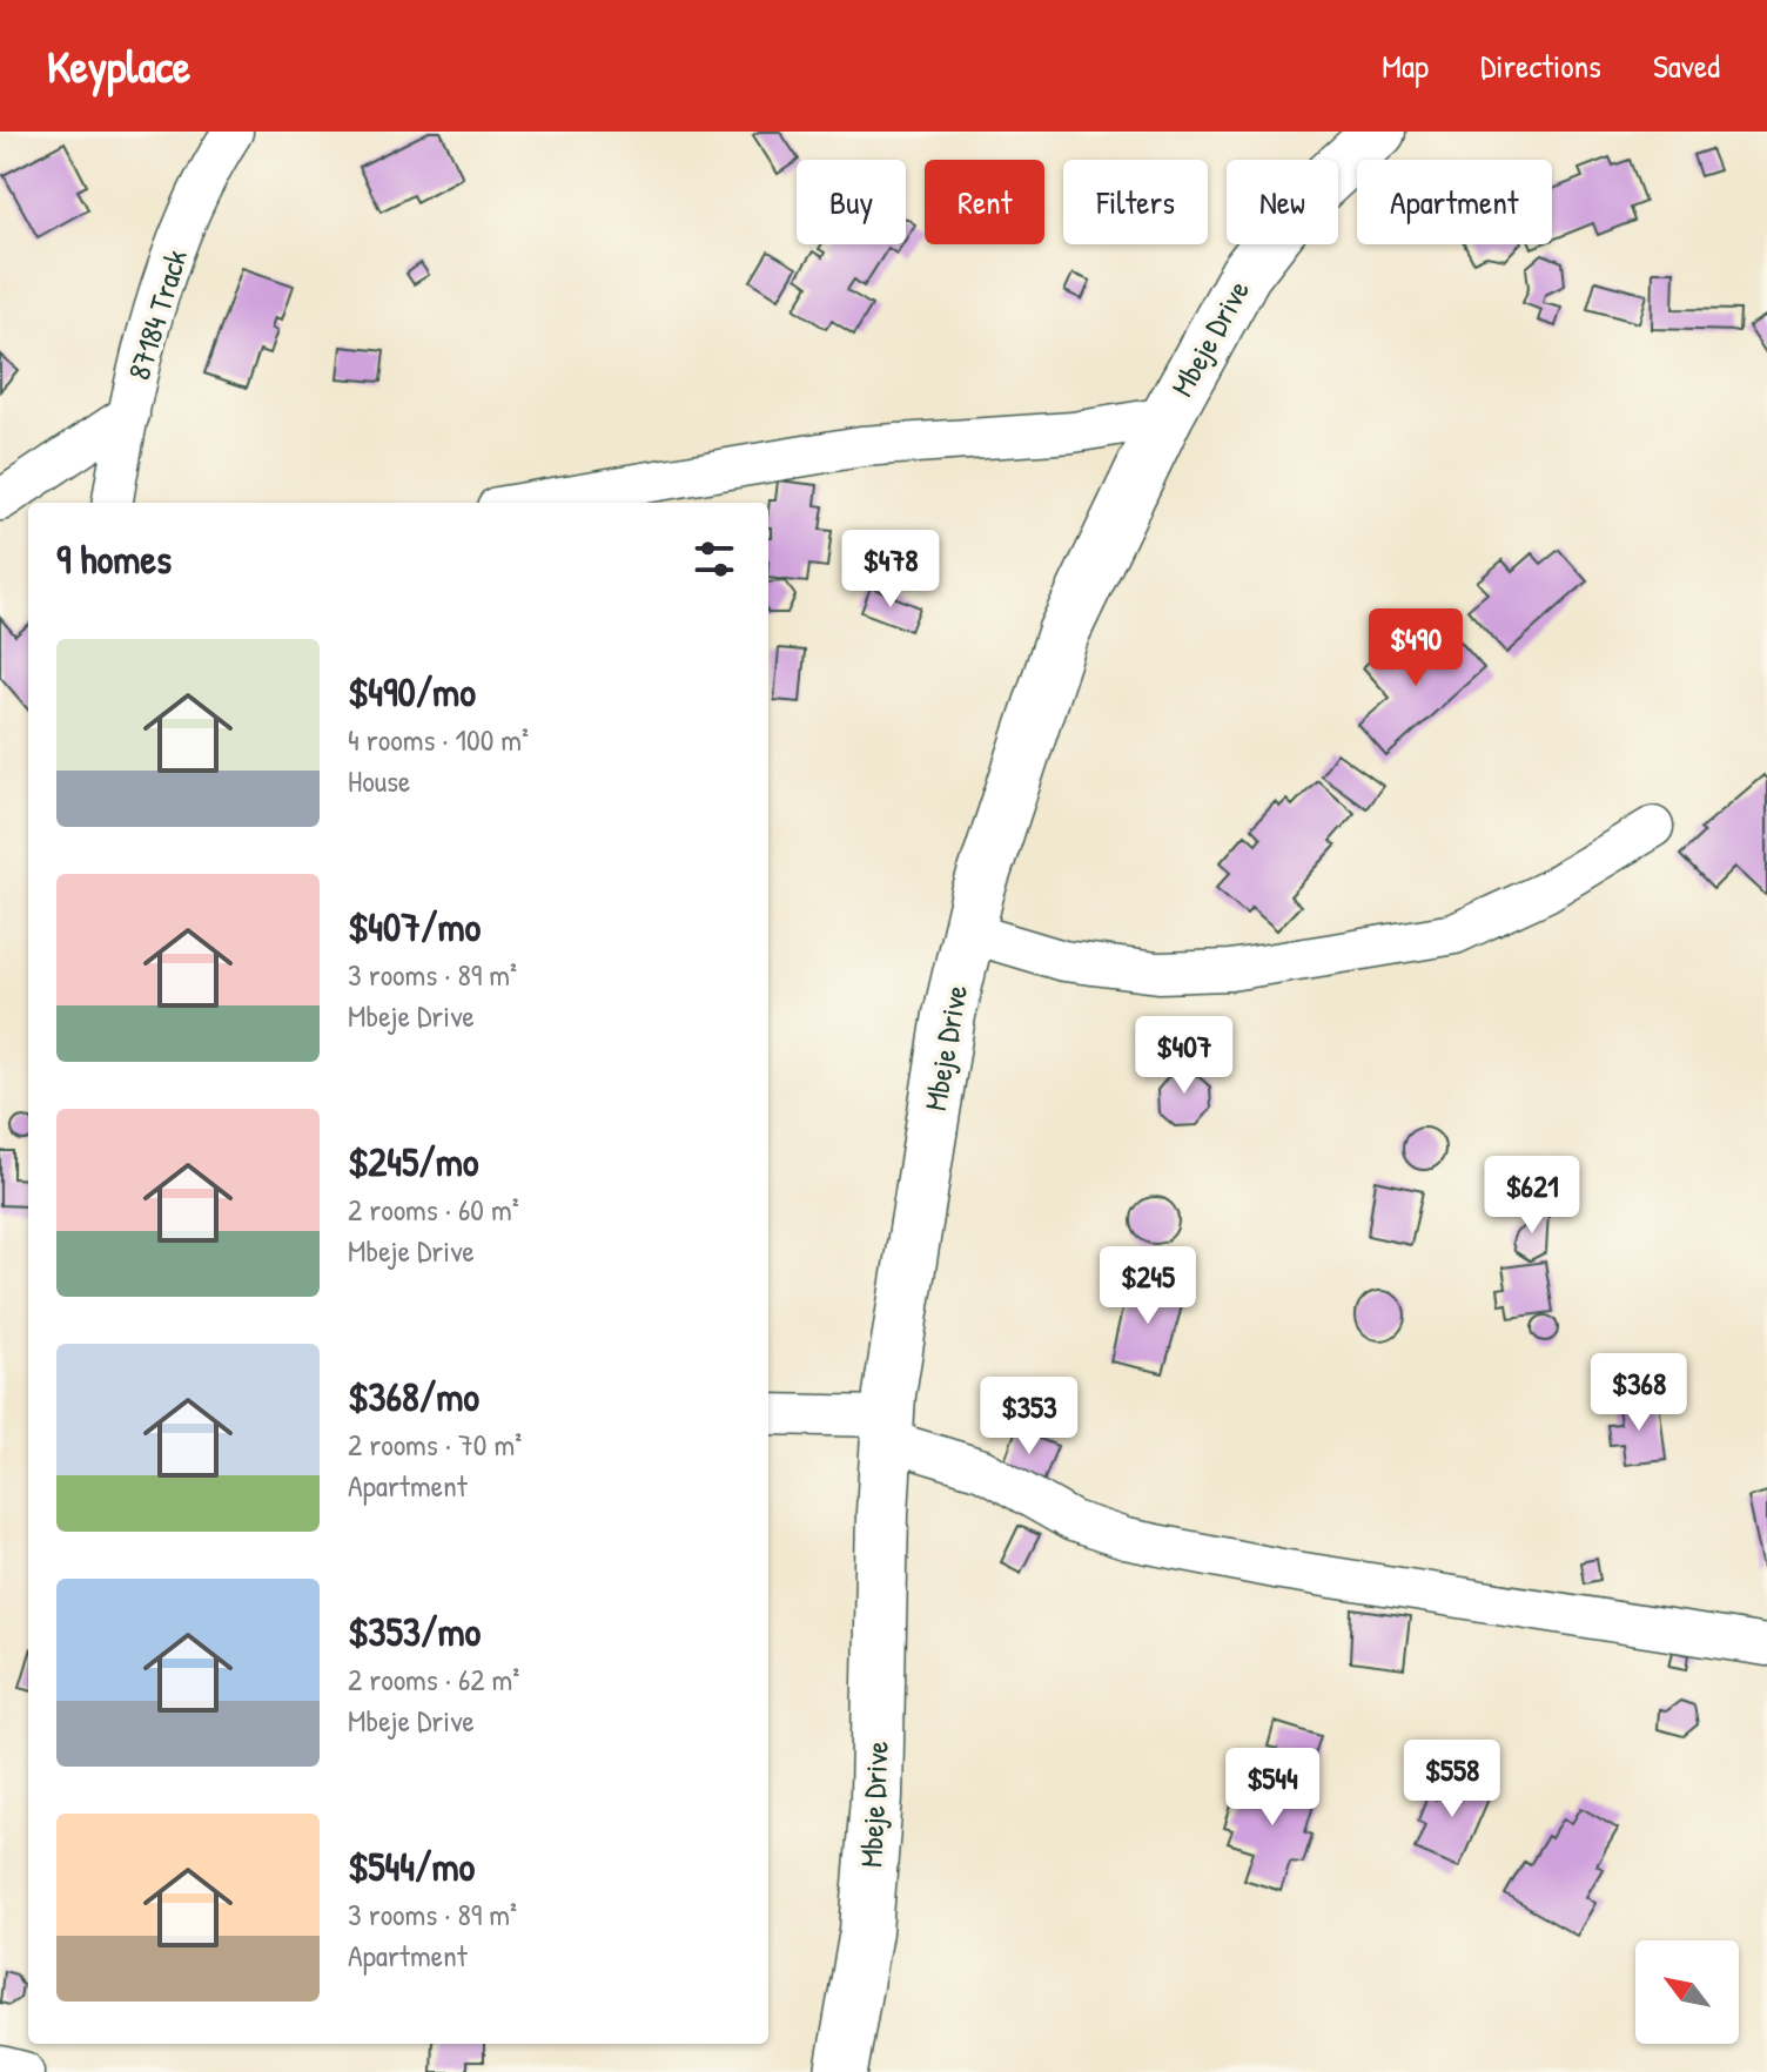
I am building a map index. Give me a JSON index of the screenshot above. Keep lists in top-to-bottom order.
{
  "streets": {
    "street": ["87184 Track", "Mbeje Drive"]
  },
  "north": "top left",
  "page": {
    "header": "Keyplace",
    "nav": ["Map", "Directions", "Saved"],
    "chip": [
      "Buy",
      "Rent",
      "Filters",
      "New",
      "Apartment"
    ],
    "heading": "9 homes",
    "price": [
      "$478",
      "$490",
      "$407",
      "$621",
      "$245",
      "$368",
      "$353",
      "$558",
      "$544"
    ],
    "list": [
      {
        "name": "$490/mo",
        "note": "4 rooms · 100 m² · House"
      },
      {
        "name": "$407/mo",
        "note": "3 rooms · 89 m² · Mbeje Drive"
      },
      {
        "name": "$245/mo",
        "note": "2 rooms · 60 m² · Mbeje Drive"
      },
      {
        "name": "$368/mo",
        "note": "2 rooms · 70 m² · Apartment"
      },
      {
        "name": "$353/mo",
        "note": "2 rooms · 62 m² · Mbeje Drive"
      },
      {
        "name": "$544/mo",
        "note": "3 rooms · 89 m² · Apartment"
      }
    ]
  }
}
